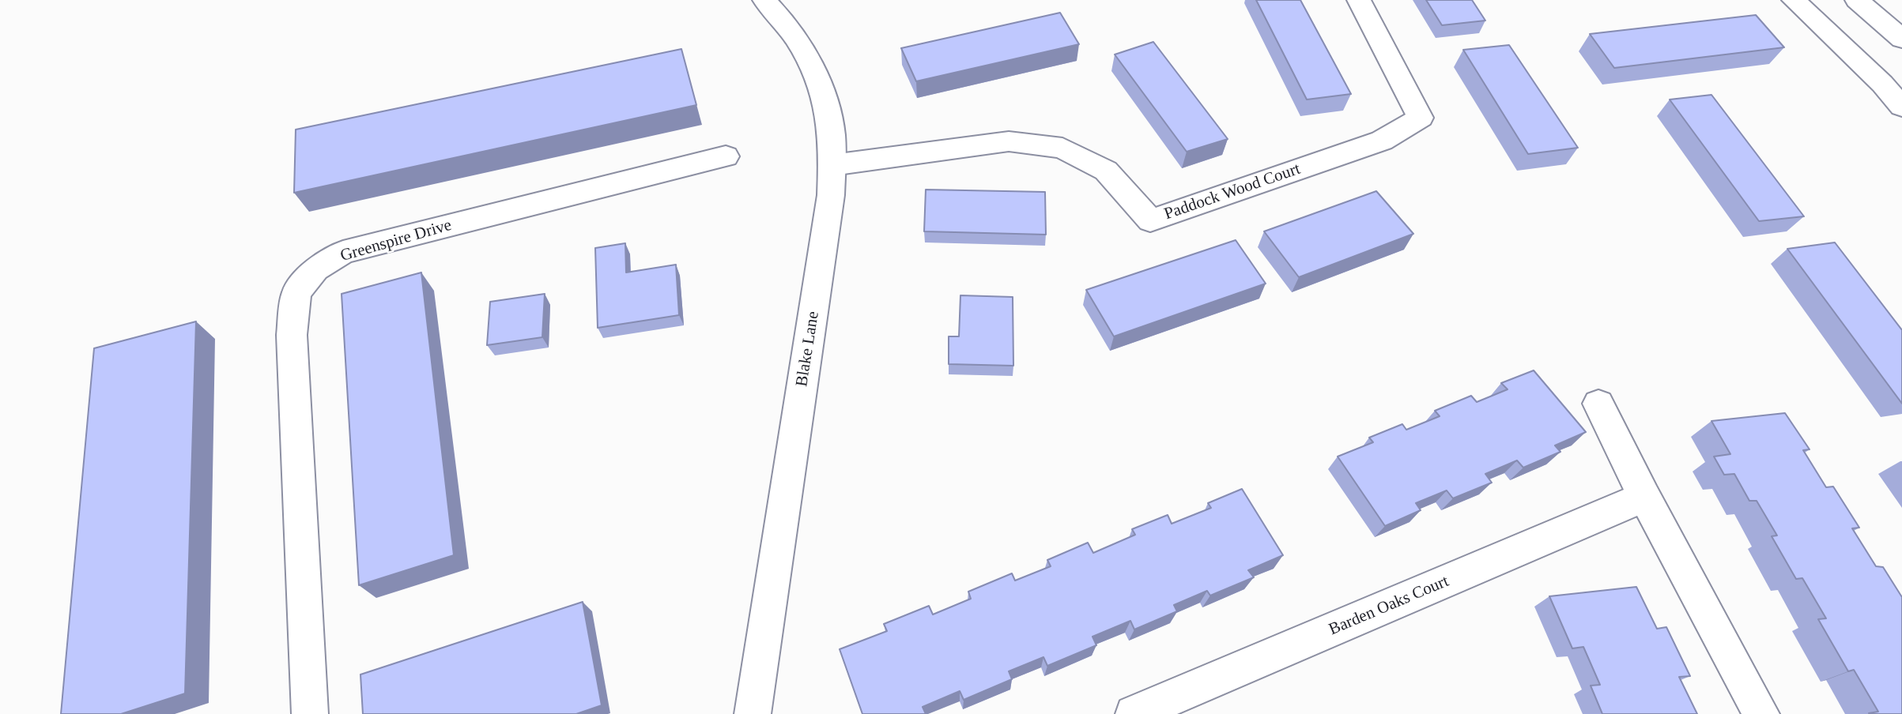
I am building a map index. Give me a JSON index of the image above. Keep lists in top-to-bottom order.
{
  "streets": {
    "street": [
      "Paddock Wood Court",
      "Greenspire Drive",
      "Blake Lane",
      "Barden Oaks Court"
    ]
  },
  "crossings": [
    ["Paddock Wood Court", "Blake Lane"]
  ]
}
